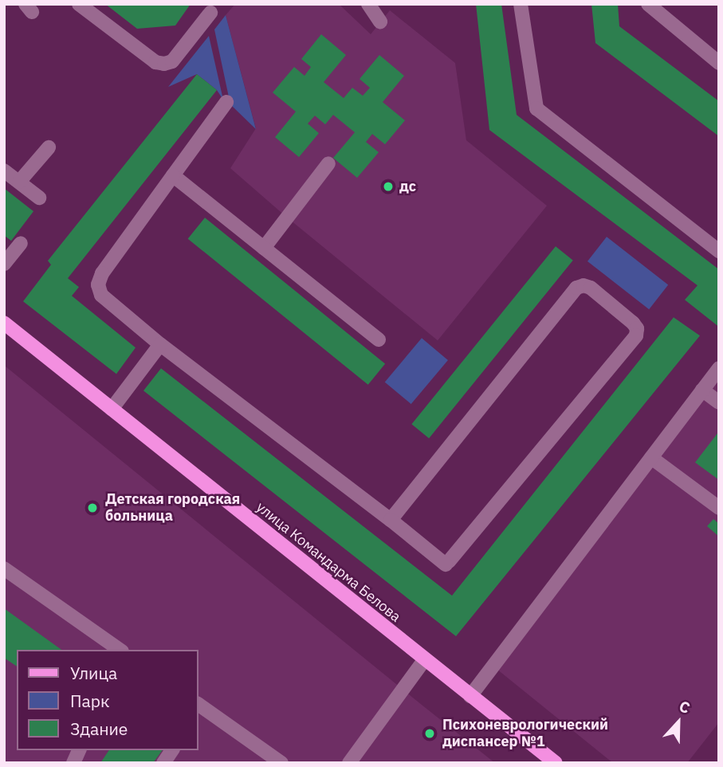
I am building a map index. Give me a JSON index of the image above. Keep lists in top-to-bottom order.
{
  "streets": {
    "main road": ["улица Командарма Белова"]
  },
  "places": ["дс", "Детская городская больница", "Психоневрологический диспансер №1"],
  "legend": ["Улица", "Парк", "Здание"],
  "north": "top"
}
